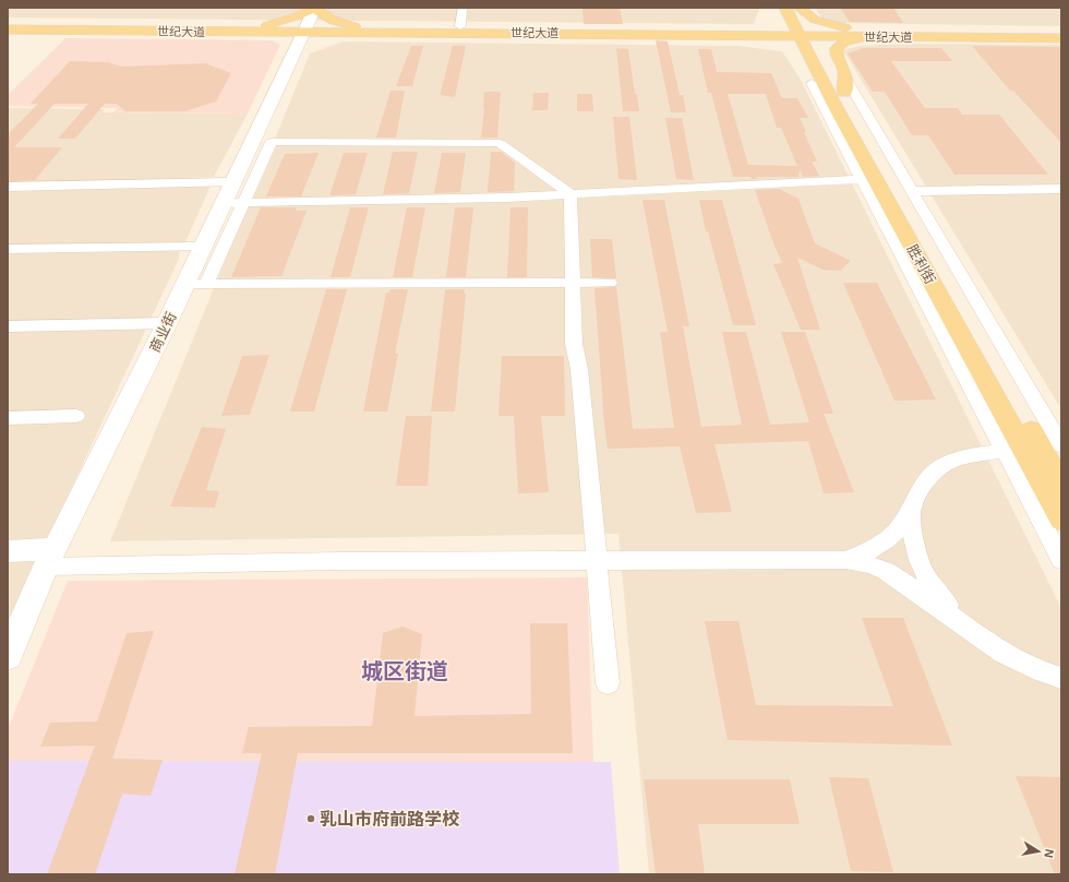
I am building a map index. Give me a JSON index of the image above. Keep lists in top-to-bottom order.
{
  "streets": {
    "main road": ["世纪大道", "胜利街"],
    "street": ["商业街"]
  },
  "crossings": [
    ["世纪大道", "胜利街"],
    ["世纪大道", "商业街"]
  ],
  "districts": ["城区街道"],
  "places": ["乳山市府前路学校"],
  "north": "right"
}
